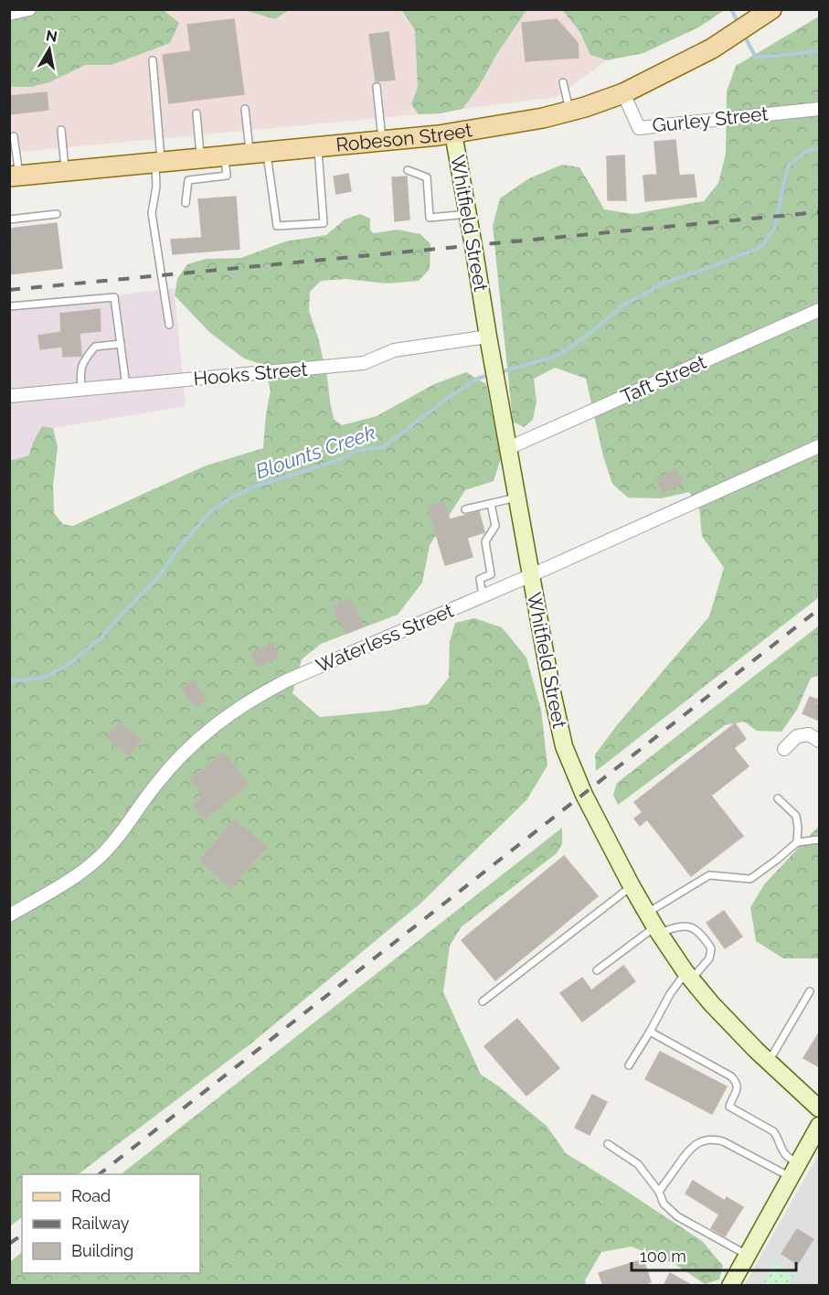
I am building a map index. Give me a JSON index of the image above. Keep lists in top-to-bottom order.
{
  "streets": {
    "main road": ["Robeson Street", "Whitfield Street"],
    "street": [
      "Gurley Street",
      "Hooks Street",
      "Taft Street",
      "Waterless Street"
    ]
  },
  "crossings": [
    ["Gurley Street", "Robeson Street"],
    ["Robeson Street", "Whitfield Street"],
    ["Whitfield Street", "Hooks Street"],
    ["Whitfield Street", "Taft Street"],
    ["Whitfield Street", "Waterless Street"]
  ],
  "water": ["Blounts Creek"],
  "legend": ["Road", "Railway", "Building"],
  "scale_bar": "100 m",
  "north": "top"
}
